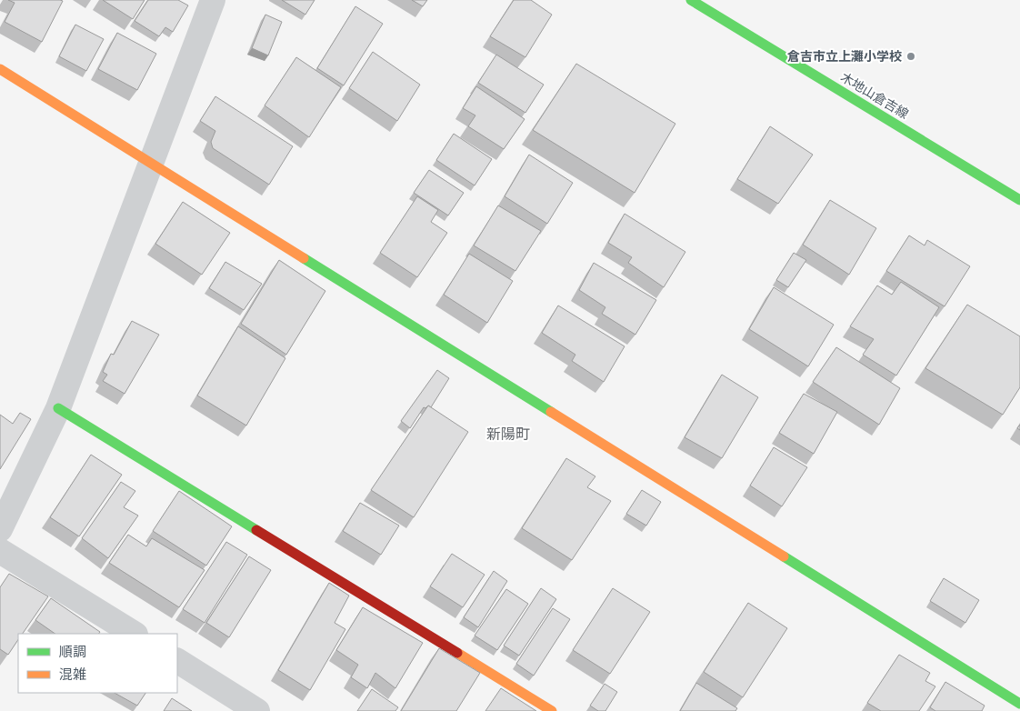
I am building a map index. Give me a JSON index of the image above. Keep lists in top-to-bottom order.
{
  "streets": {
    "street": ["木地山倉吉線"]
  },
  "districts": ["新陽町"],
  "places": ["倉吉市立上灘小学校"],
  "legend": ["順調", "混雑"]
}
